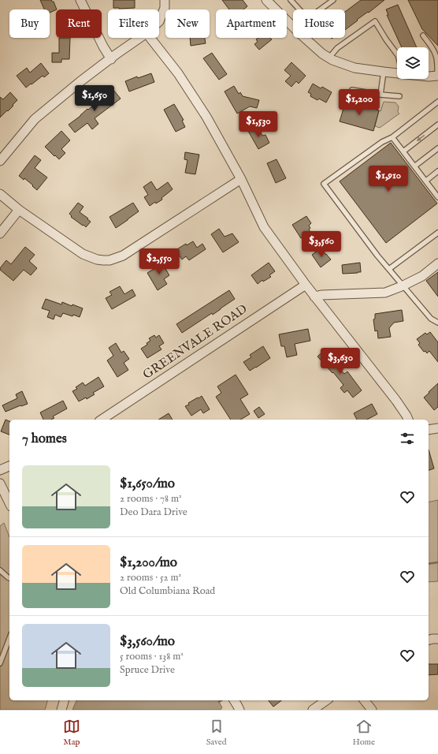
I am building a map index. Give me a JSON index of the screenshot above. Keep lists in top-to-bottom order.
{
  "streets": {
    "street": ["GREENVALE ROAD"]
  },
  "page": {
    "chip": [
      "Buy",
      "Rent",
      "Filters",
      "New",
      "Apartment",
      "House"
    ],
    "price": [
      "$1,650",
      "$1,200",
      "$1,530",
      "$1,910",
      "$3,560",
      "$2,550",
      "$3,630"
    ],
    "heading": "7 homes",
    "list": [
      {
        "name": "$1,650/mo",
        "note": "2 rooms · 78 m² · Deo Dara Drive"
      },
      {
        "name": "$1,200/mo",
        "note": "2 rooms · 52 m² · Old Columbiana Road"
      },
      {
        "name": "$3,560/mo",
        "note": "5 rooms · 138 m² · Spruce Drive"
      }
    ],
    "tabs": ["Map", "Saved", "Home"]
  }
}
